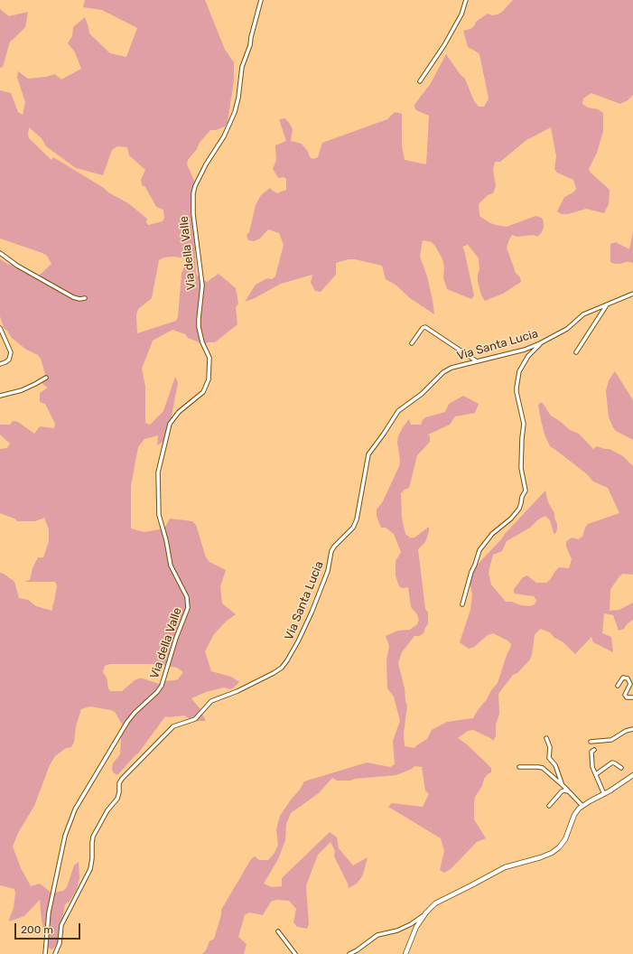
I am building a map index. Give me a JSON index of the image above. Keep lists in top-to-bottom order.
{
  "streets": {
    "street": ["Via della Valle", "Via Santa Lucia"]
  },
  "scale_bar": "200 m"
}
